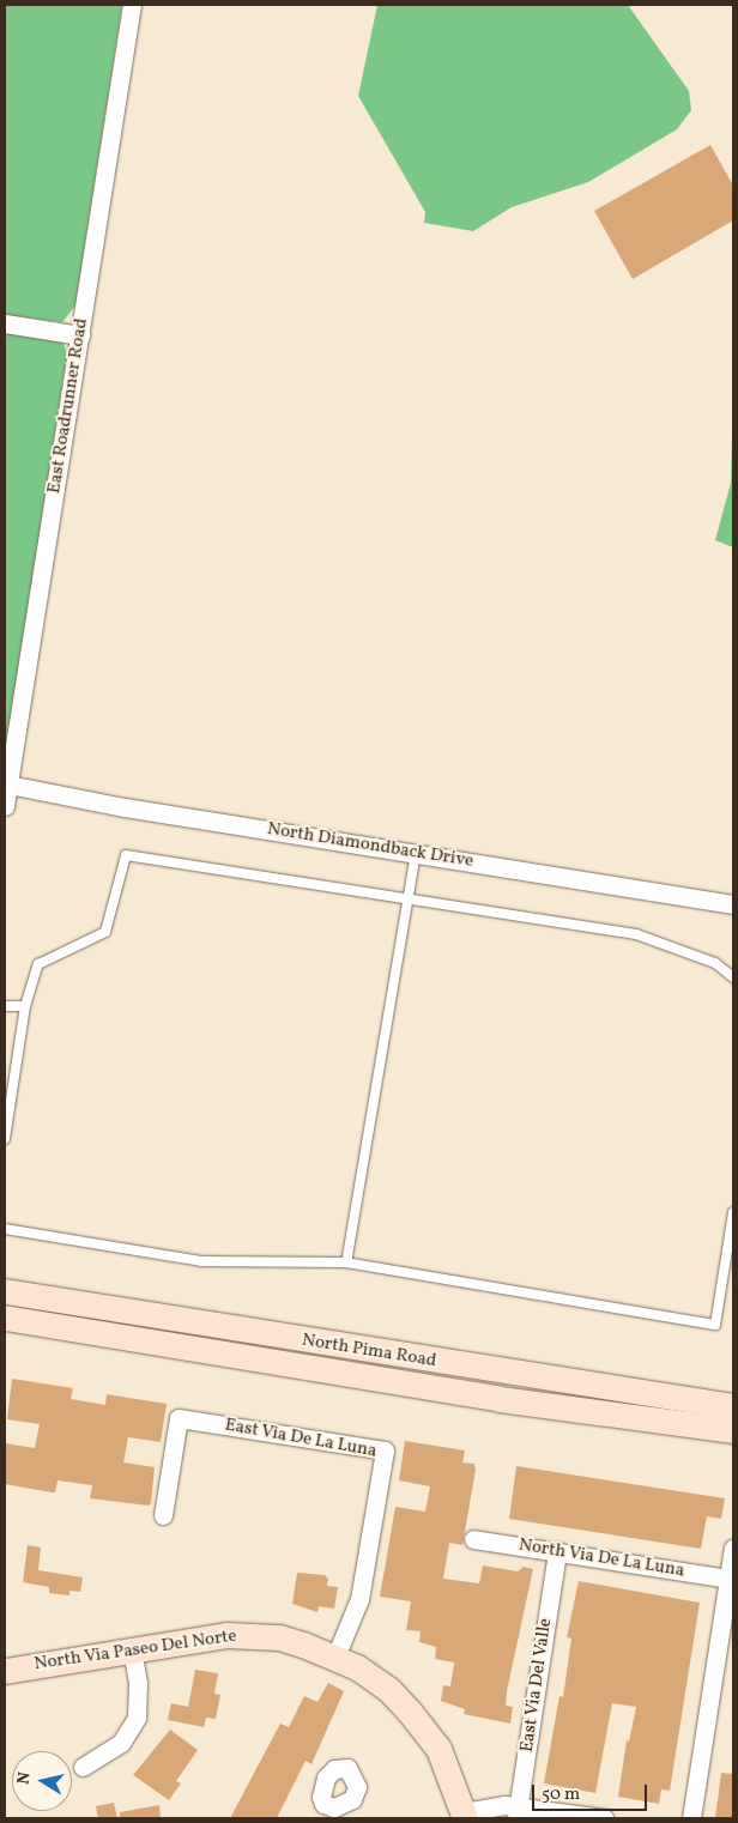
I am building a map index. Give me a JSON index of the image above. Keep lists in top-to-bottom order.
{
  "streets": {
    "main road": ["North Pima Road", "North Via Paseo Del Norte"],
    "street": [
      "East Roadrunner Road",
      "North Diamondback Drive",
      "East Via De La Luna",
      "North Via De La Luna",
      "East Via Del Valle"
    ]
  },
  "crossings": [
    ["East Roadrunner Road", "North Diamondback Drive"],
    ["East Via De La Luna", "North Via Paseo Del Norte"],
    ["North Via De La Luna", "East Via Del Valle"]
  ],
  "scale_bar": "50 m",
  "north": "left"
}
